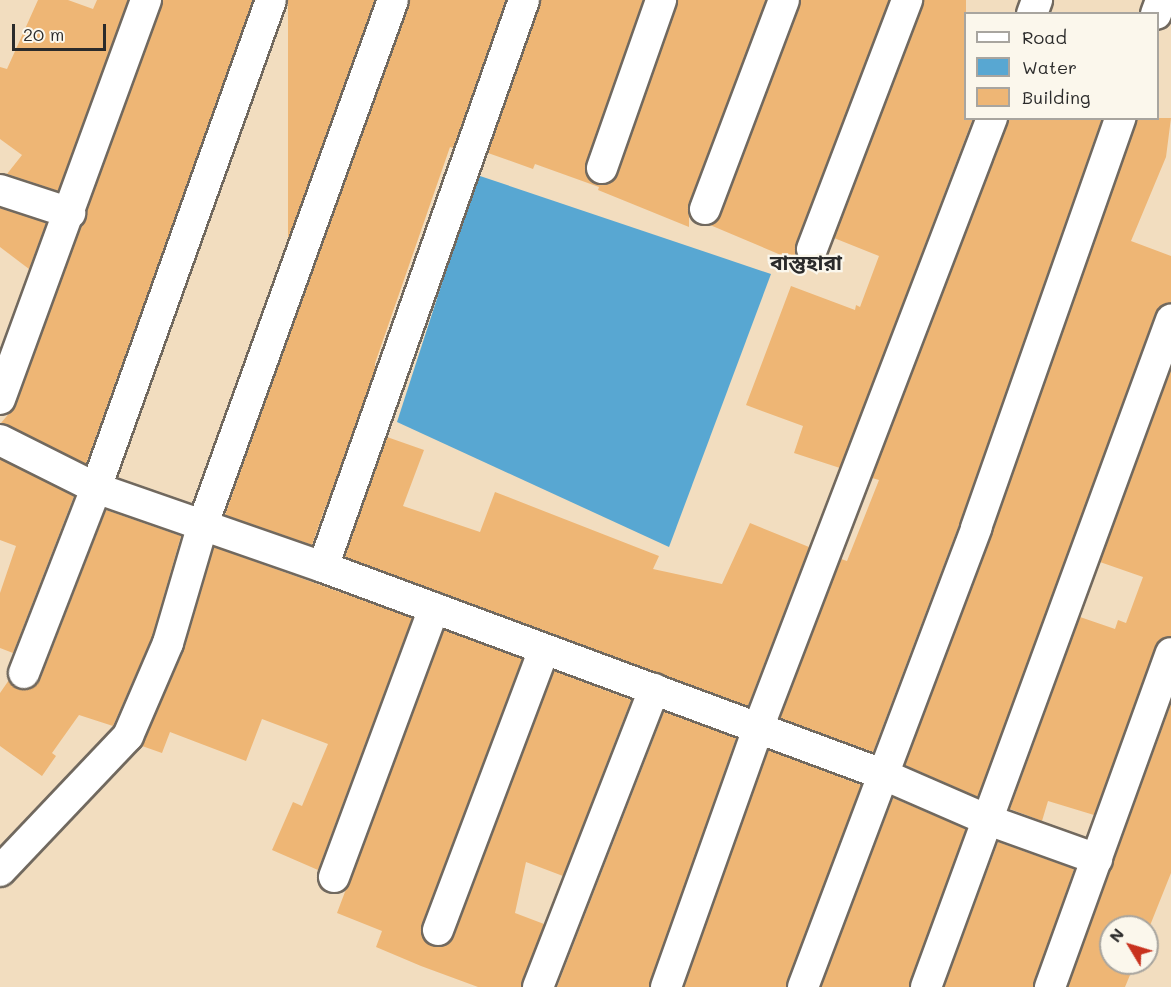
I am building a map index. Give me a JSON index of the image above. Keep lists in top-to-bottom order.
{
  "districts": ["বাস্তুহারা"],
  "legend": ["Road", "Water", "Building"],
  "scale_bar": "20 m",
  "north": "top left"
}
